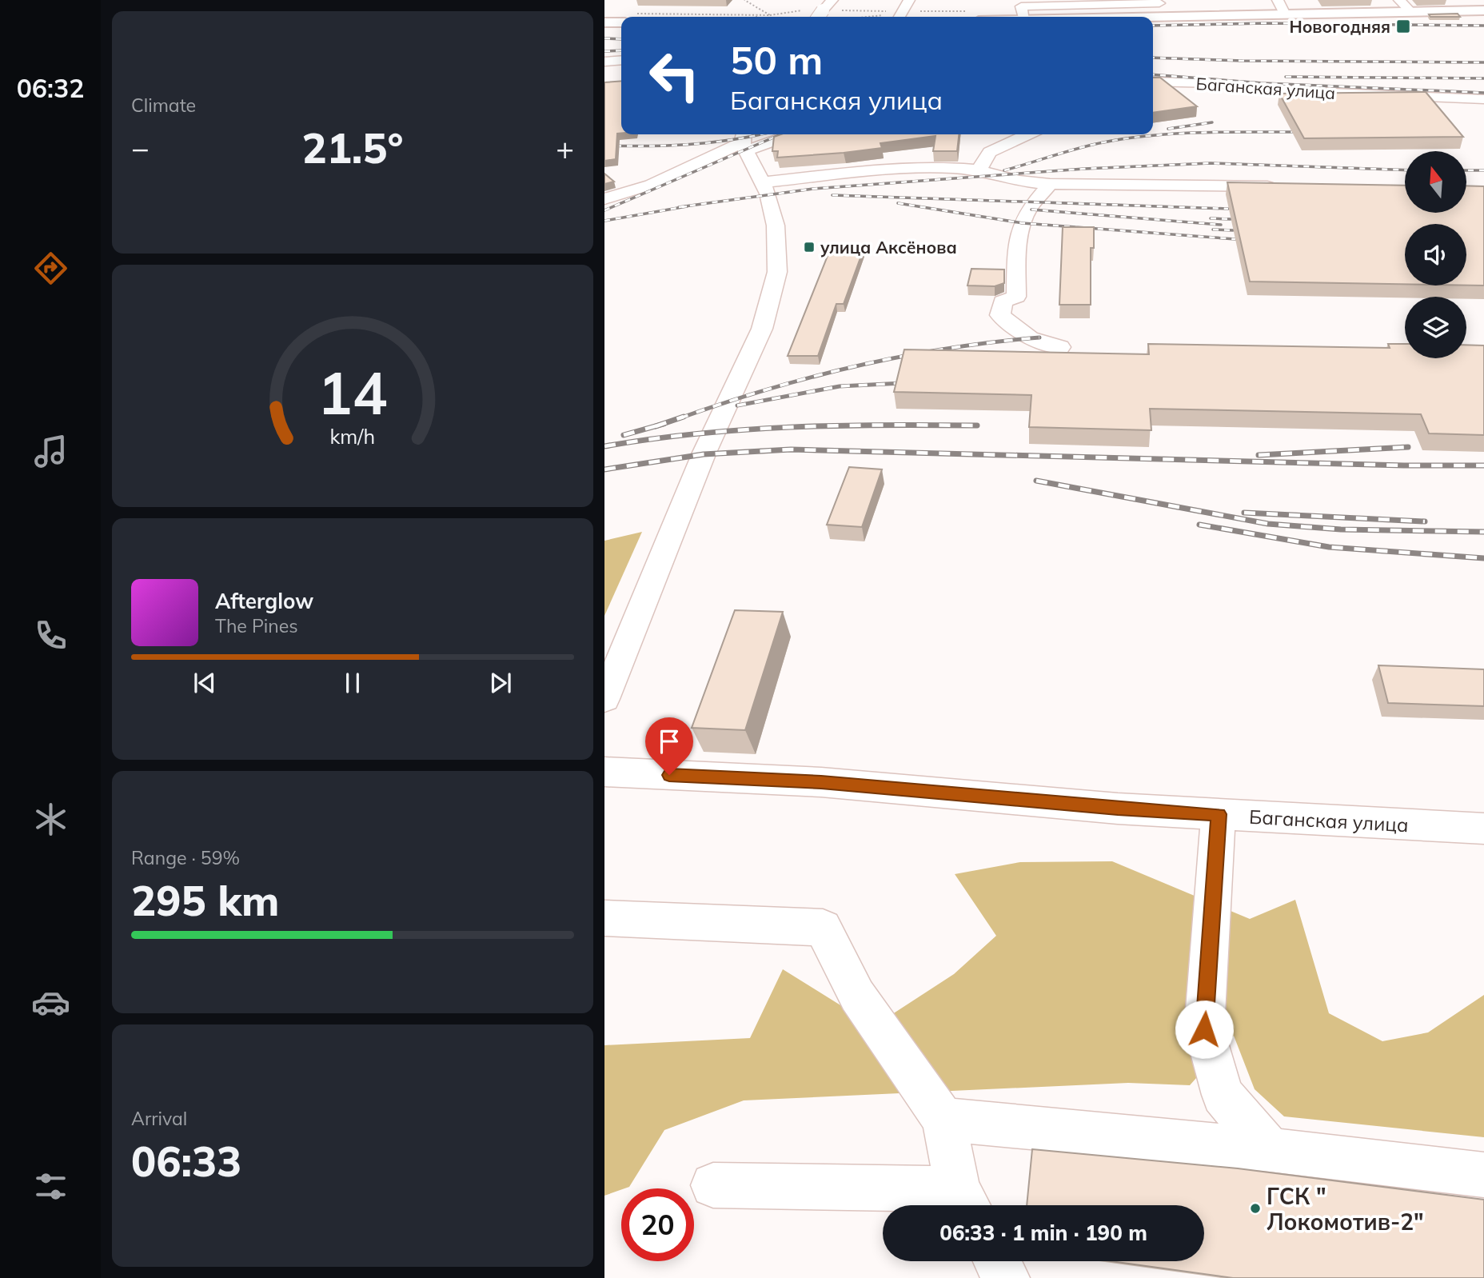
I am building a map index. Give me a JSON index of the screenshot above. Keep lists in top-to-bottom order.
{
  "streets": {
    "street": ["Баганская улица"]
  },
  "places": {
    "transit": ["Новогодняя", "улица Аксёнова"],
    "other": ["ГСК \" Локомотив-2\""]
  },
  "north": "top",
  "page": {
    "tabs": "06:32",
    "tile": [
      "Climate",
      ["Range · 59%", "295 km"],
      ["Arrival", "06:33"]
    ],
    "turn": ["50 m", "Баганская улица"],
    "heat": ["−", "21.5°", "+"],
    "song": ["Afterglow", "The Pines"],
    "limit": "20",
    "trip": "06:33 · 1 min · 190 m",
    "gauge": ["14", "km/h"]
  }
}
